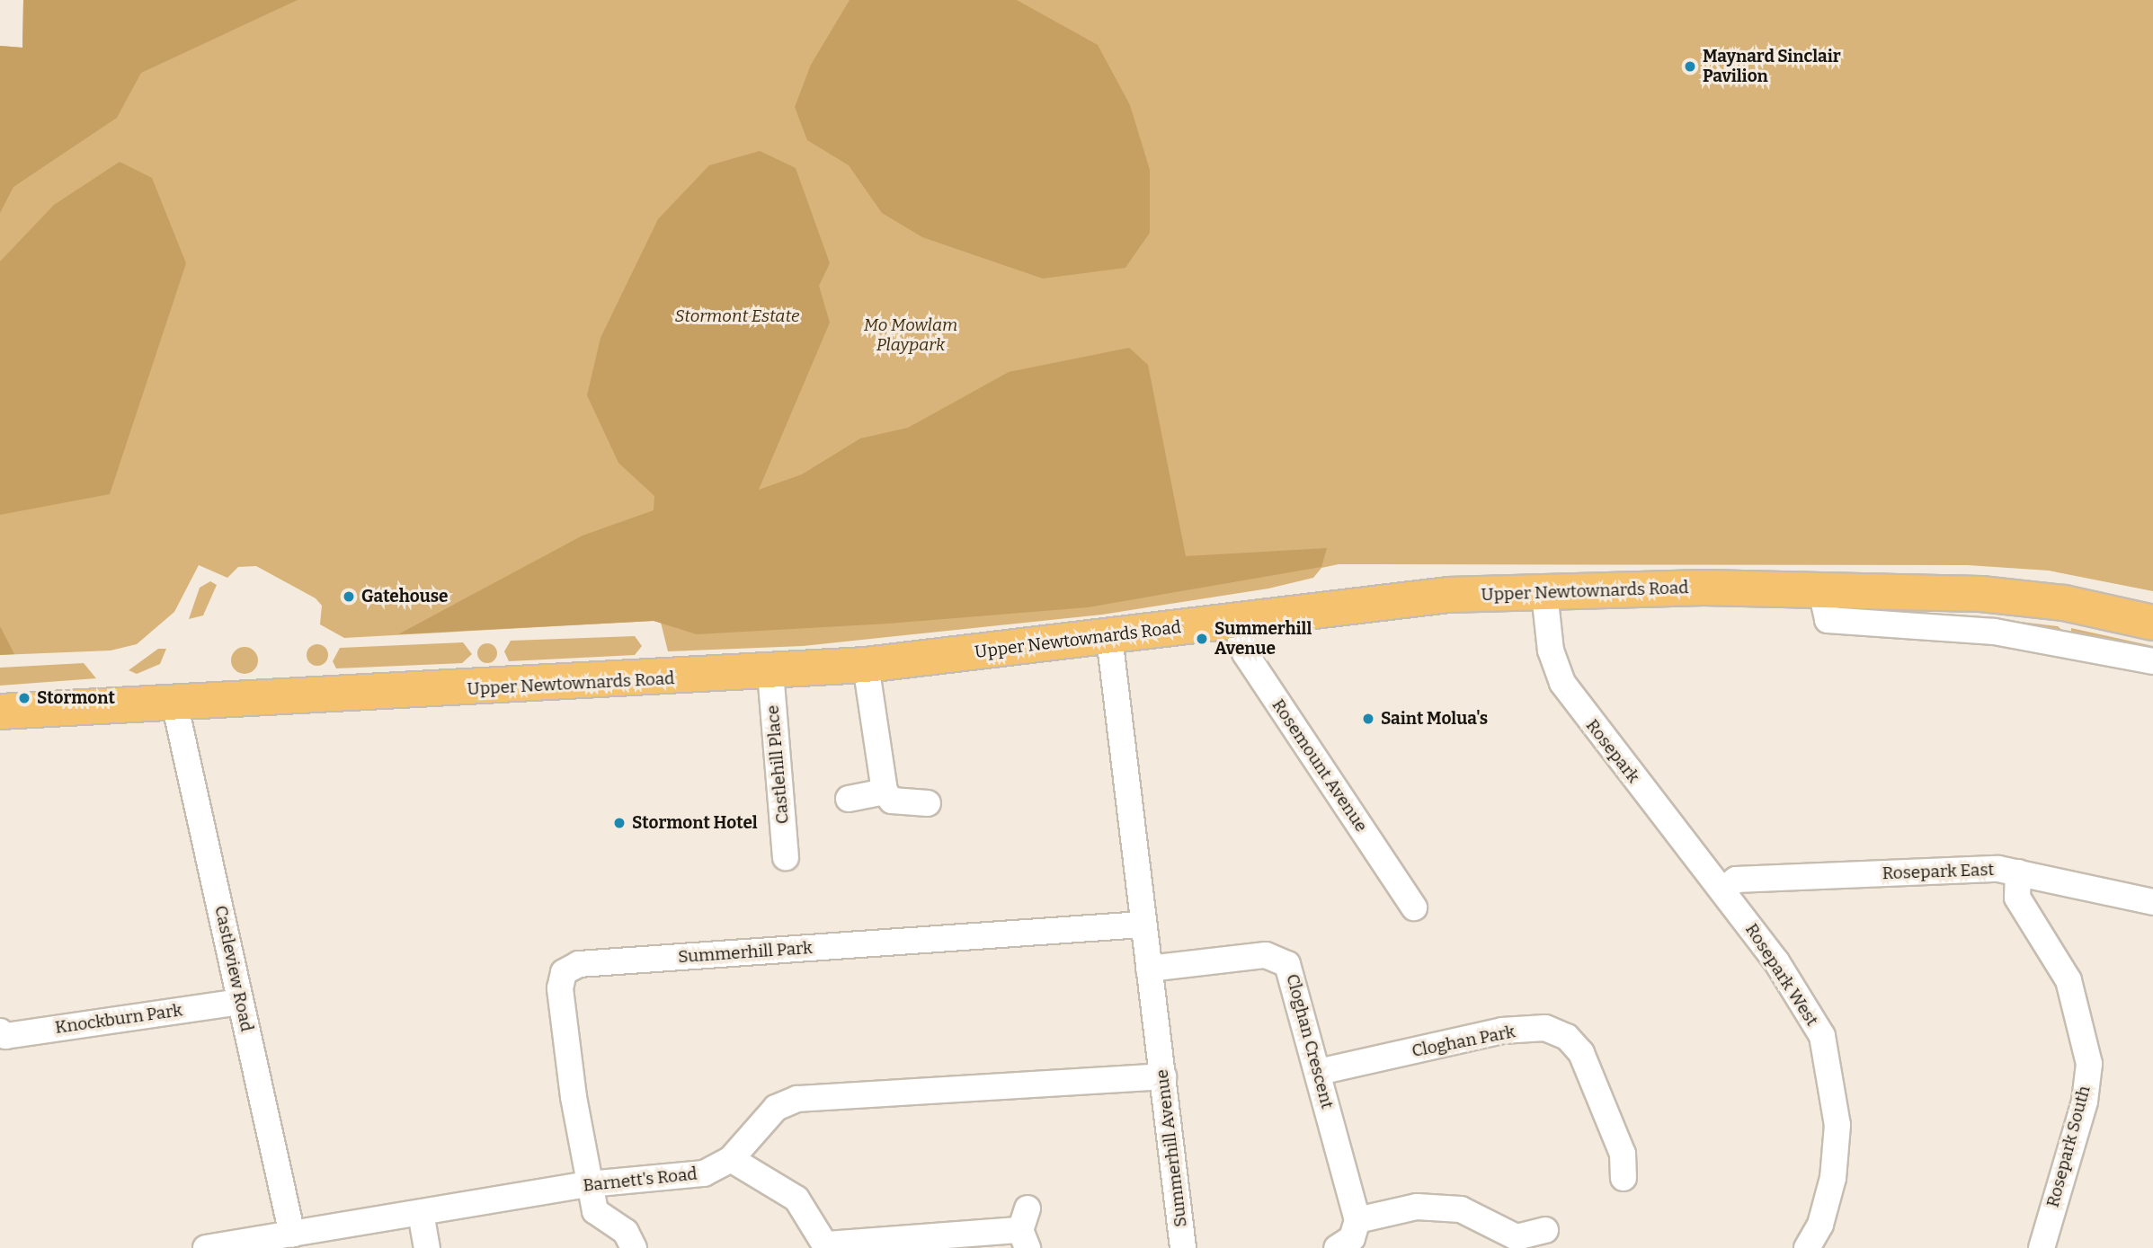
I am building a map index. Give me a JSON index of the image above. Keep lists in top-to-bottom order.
{
  "streets": {
    "highway": ["Upper Newtownards Road"],
    "street": [
      "Rosepark",
      "Castlehill Place",
      "Rosemount Avenue",
      "Rosepark East",
      "Summerhill Park",
      "Castleview Road",
      "Rosepark West",
      "Knockburn Park",
      "Cloghan Crescent",
      "Cloghan Park",
      "Rosepark South",
      "Summerhill Avenue",
      "Barnett's Road"
    ]
  },
  "crossings": [
    ["Upper Newtownards Road", "Rosepark"],
    ["Upper Newtownards Road", "Castlehill Place"],
    ["Upper Newtownards Road", "Rosemount Avenue"],
    ["Upper Newtownards Road", "Castleview Road"],
    ["Upper Newtownards Road", "Summerhill Avenue"],
    ["Rosepark", "Rosepark East"],
    ["Rosepark", "Rosepark West"],
    ["Rosepark East", "Rosepark West"],
    ["Rosepark East", "Rosepark South"],
    ["Summerhill Park", "Summerhill Avenue"],
    ["Summerhill Park", "Barnett's Road"],
    ["Castleview Road", "Knockburn Park"],
    ["Castleview Road", "Barnett's Road"],
    ["Cloghan Crescent", "Cloghan Park"],
    ["Cloghan Crescent", "Summerhill Avenue"],
    ["Summerhill Avenue", "Barnett's Road"]
  ],
  "parks": ["Stormont Estate", "Mo Mowlam Playpark"],
  "places": [
    "Maynard Sinclair Pavilion",
    "Gatehouse",
    "Summerhill Avenue",
    "Stormont",
    "Saint Molua's",
    "Stormont Hotel"
  ]
}
